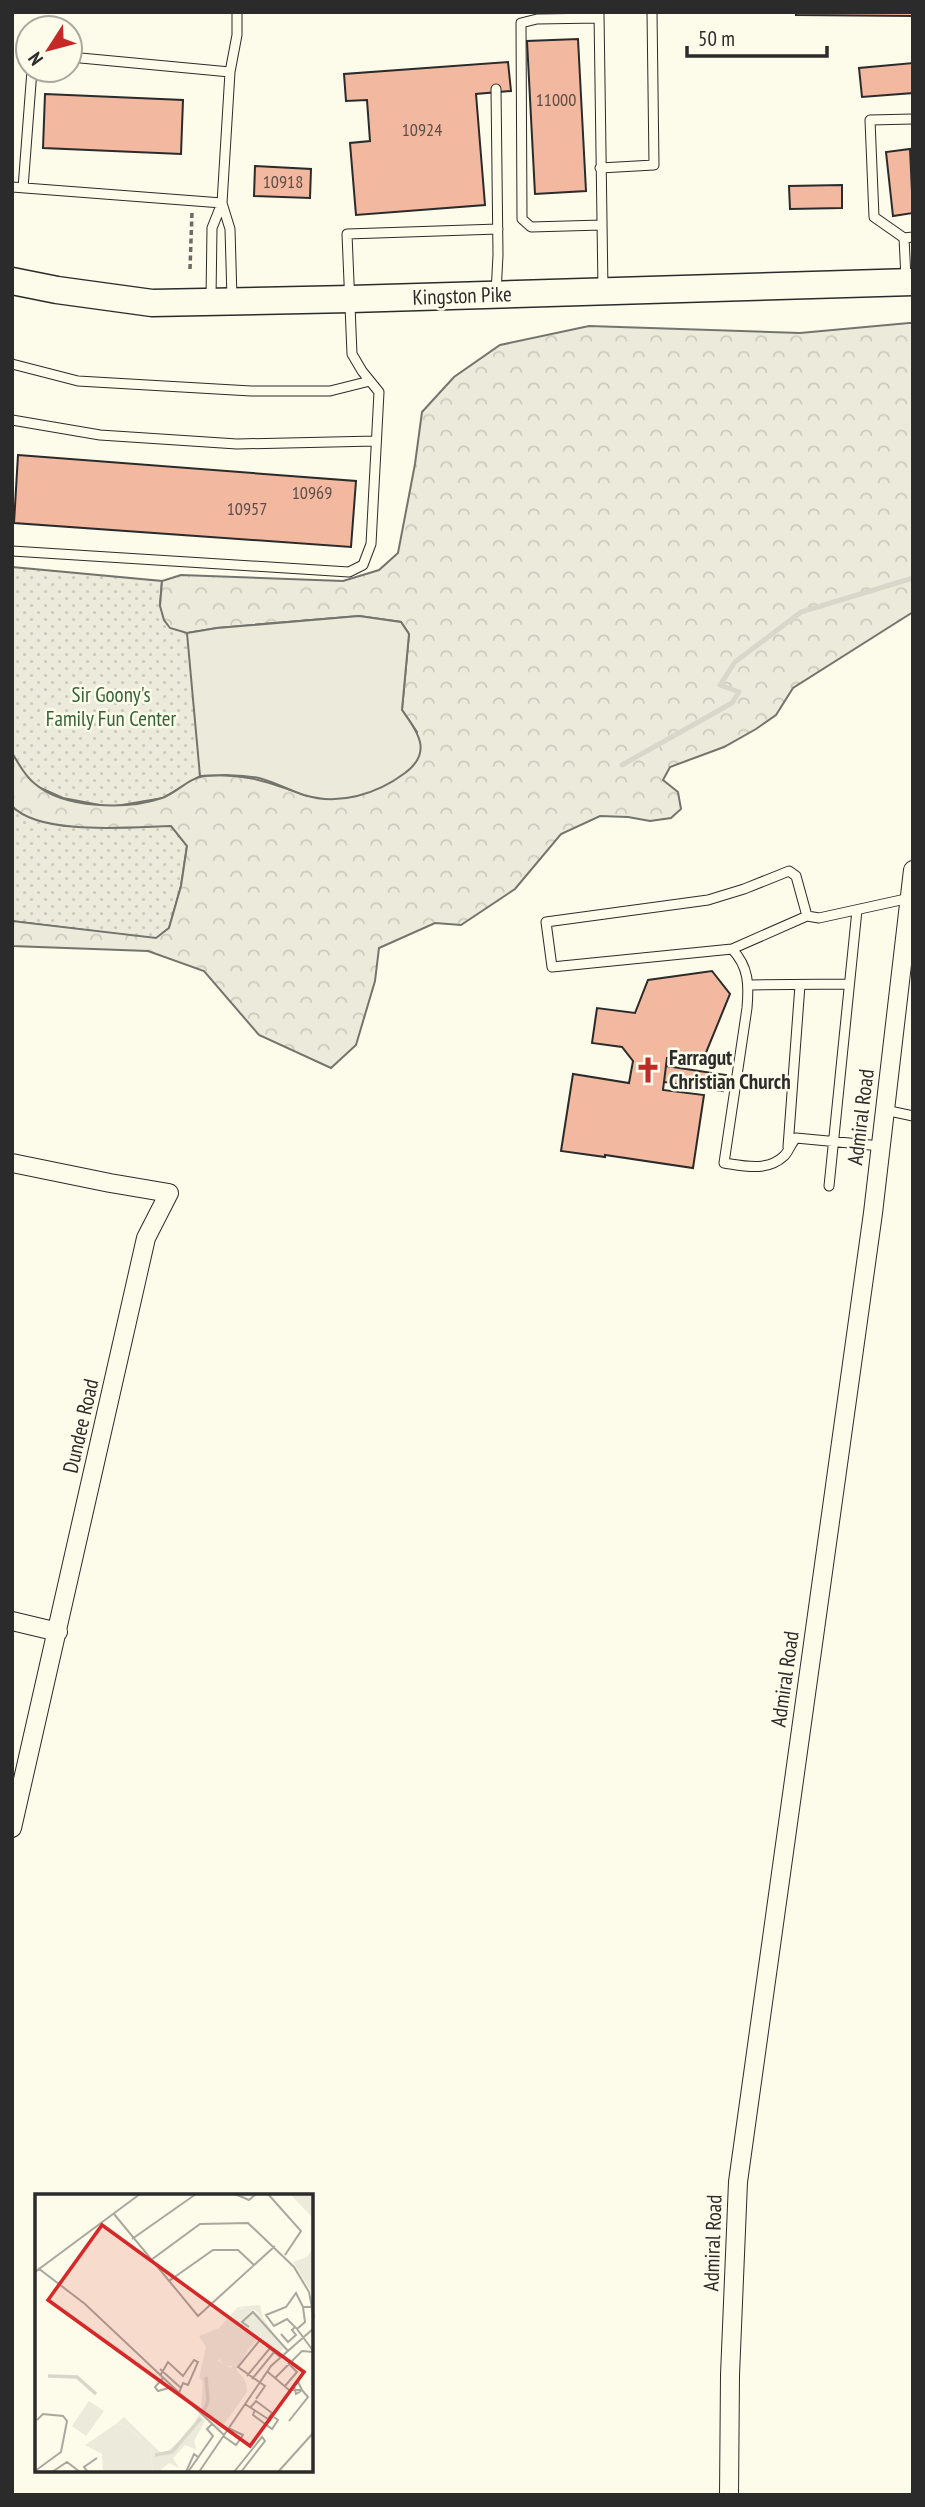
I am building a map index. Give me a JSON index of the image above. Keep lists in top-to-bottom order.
{
  "streets": {
    "main road": ["Kingston Pike"],
    "street": ["Admiral Road", "Dundee Road"]
  },
  "parks": ["Sir Goony's Family Fun Center"],
  "places": {
    "church": ["Farragut Christian Church"]
  },
  "house_numbers": [
    "11000",
    "10924",
    "10918",
    "10969",
    "10957"
  ],
  "scale_bar": "50 m",
  "north": "bottom left"
}
